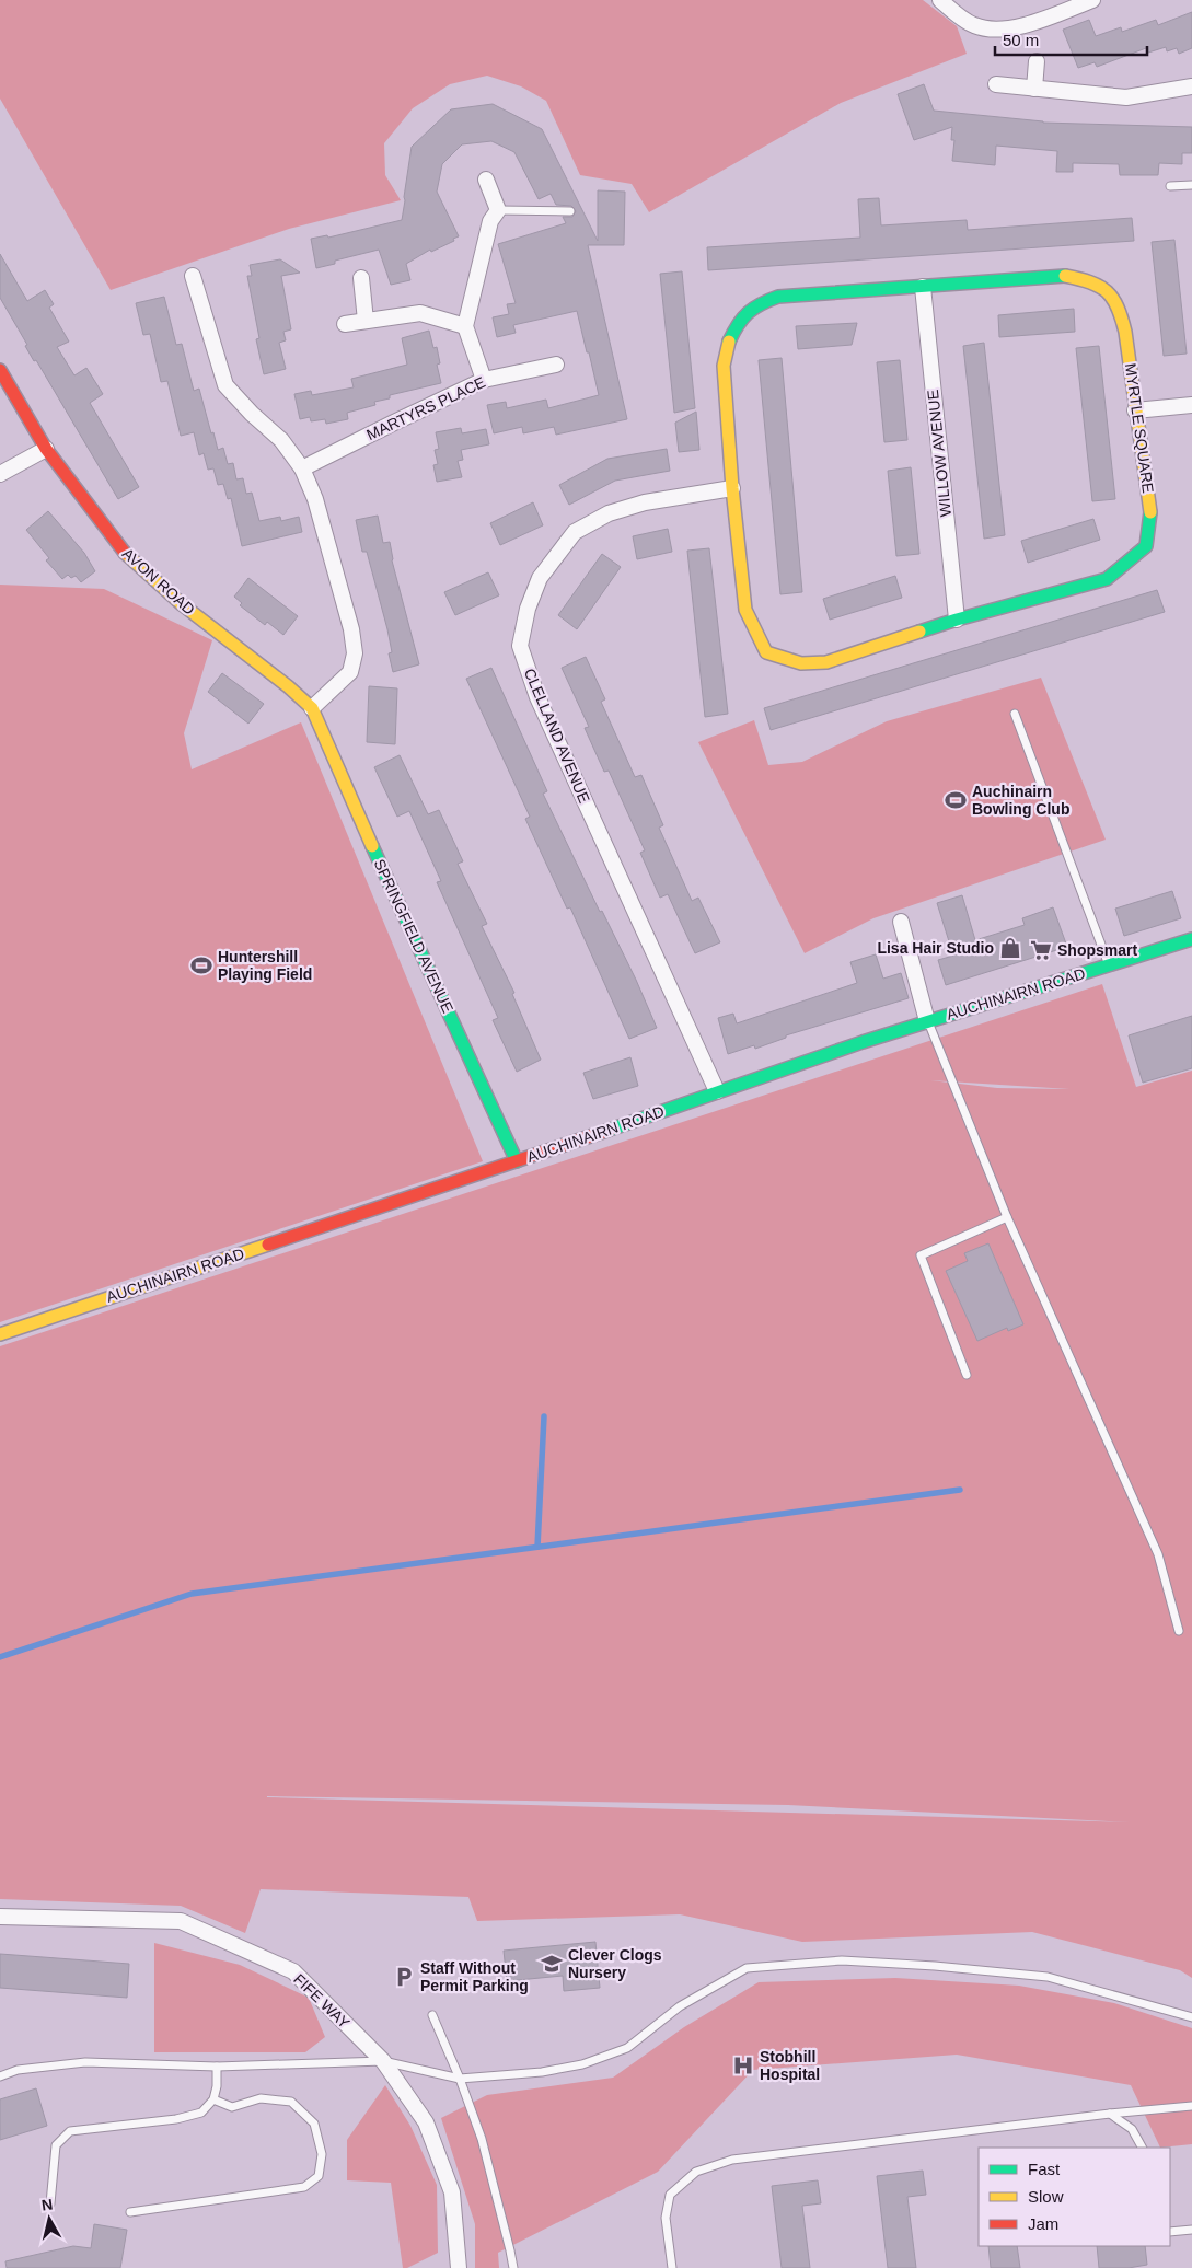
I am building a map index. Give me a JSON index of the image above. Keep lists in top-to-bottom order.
{
  "streets": {
    "street": [
      "MARTYRS PLACE",
      "MYRTLE SQUARE",
      "WILLOW AVENUE",
      "AVON ROAD",
      "CLELLAND AVENUE",
      "SPRINGFIELD AVENUE",
      "AUCHINAIRN ROAD",
      "FIFE WAY"
    ]
  },
  "crossings": [
    ["MYRTLE SQUARE", "WILLOW AVENUE"],
    ["MYRTLE SQUARE", "CLELLAND AVENUE"],
    ["AVON ROAD", "SPRINGFIELD AVENUE"],
    ["CLELLAND AVENUE", "AUCHINAIRN ROAD"],
    ["SPRINGFIELD AVENUE", "AUCHINAIRN ROAD"]
  ],
  "places": {
    "sports": ["Auchinairn Bowling Club", "Huntershill Playing Field"],
    "shop": ["Lisa Hair Studio"],
    "supermarket": ["Shopsmart"],
    "school or university": ["Clever Clogs Nursery"],
    "parking": ["Staff Without Permit Parking"],
    "hospital": ["Stobhill Hospital"]
  },
  "legend": ["Fast", "Slow", "Jam"],
  "scale_bar": "50 m",
  "north": "top"
}
